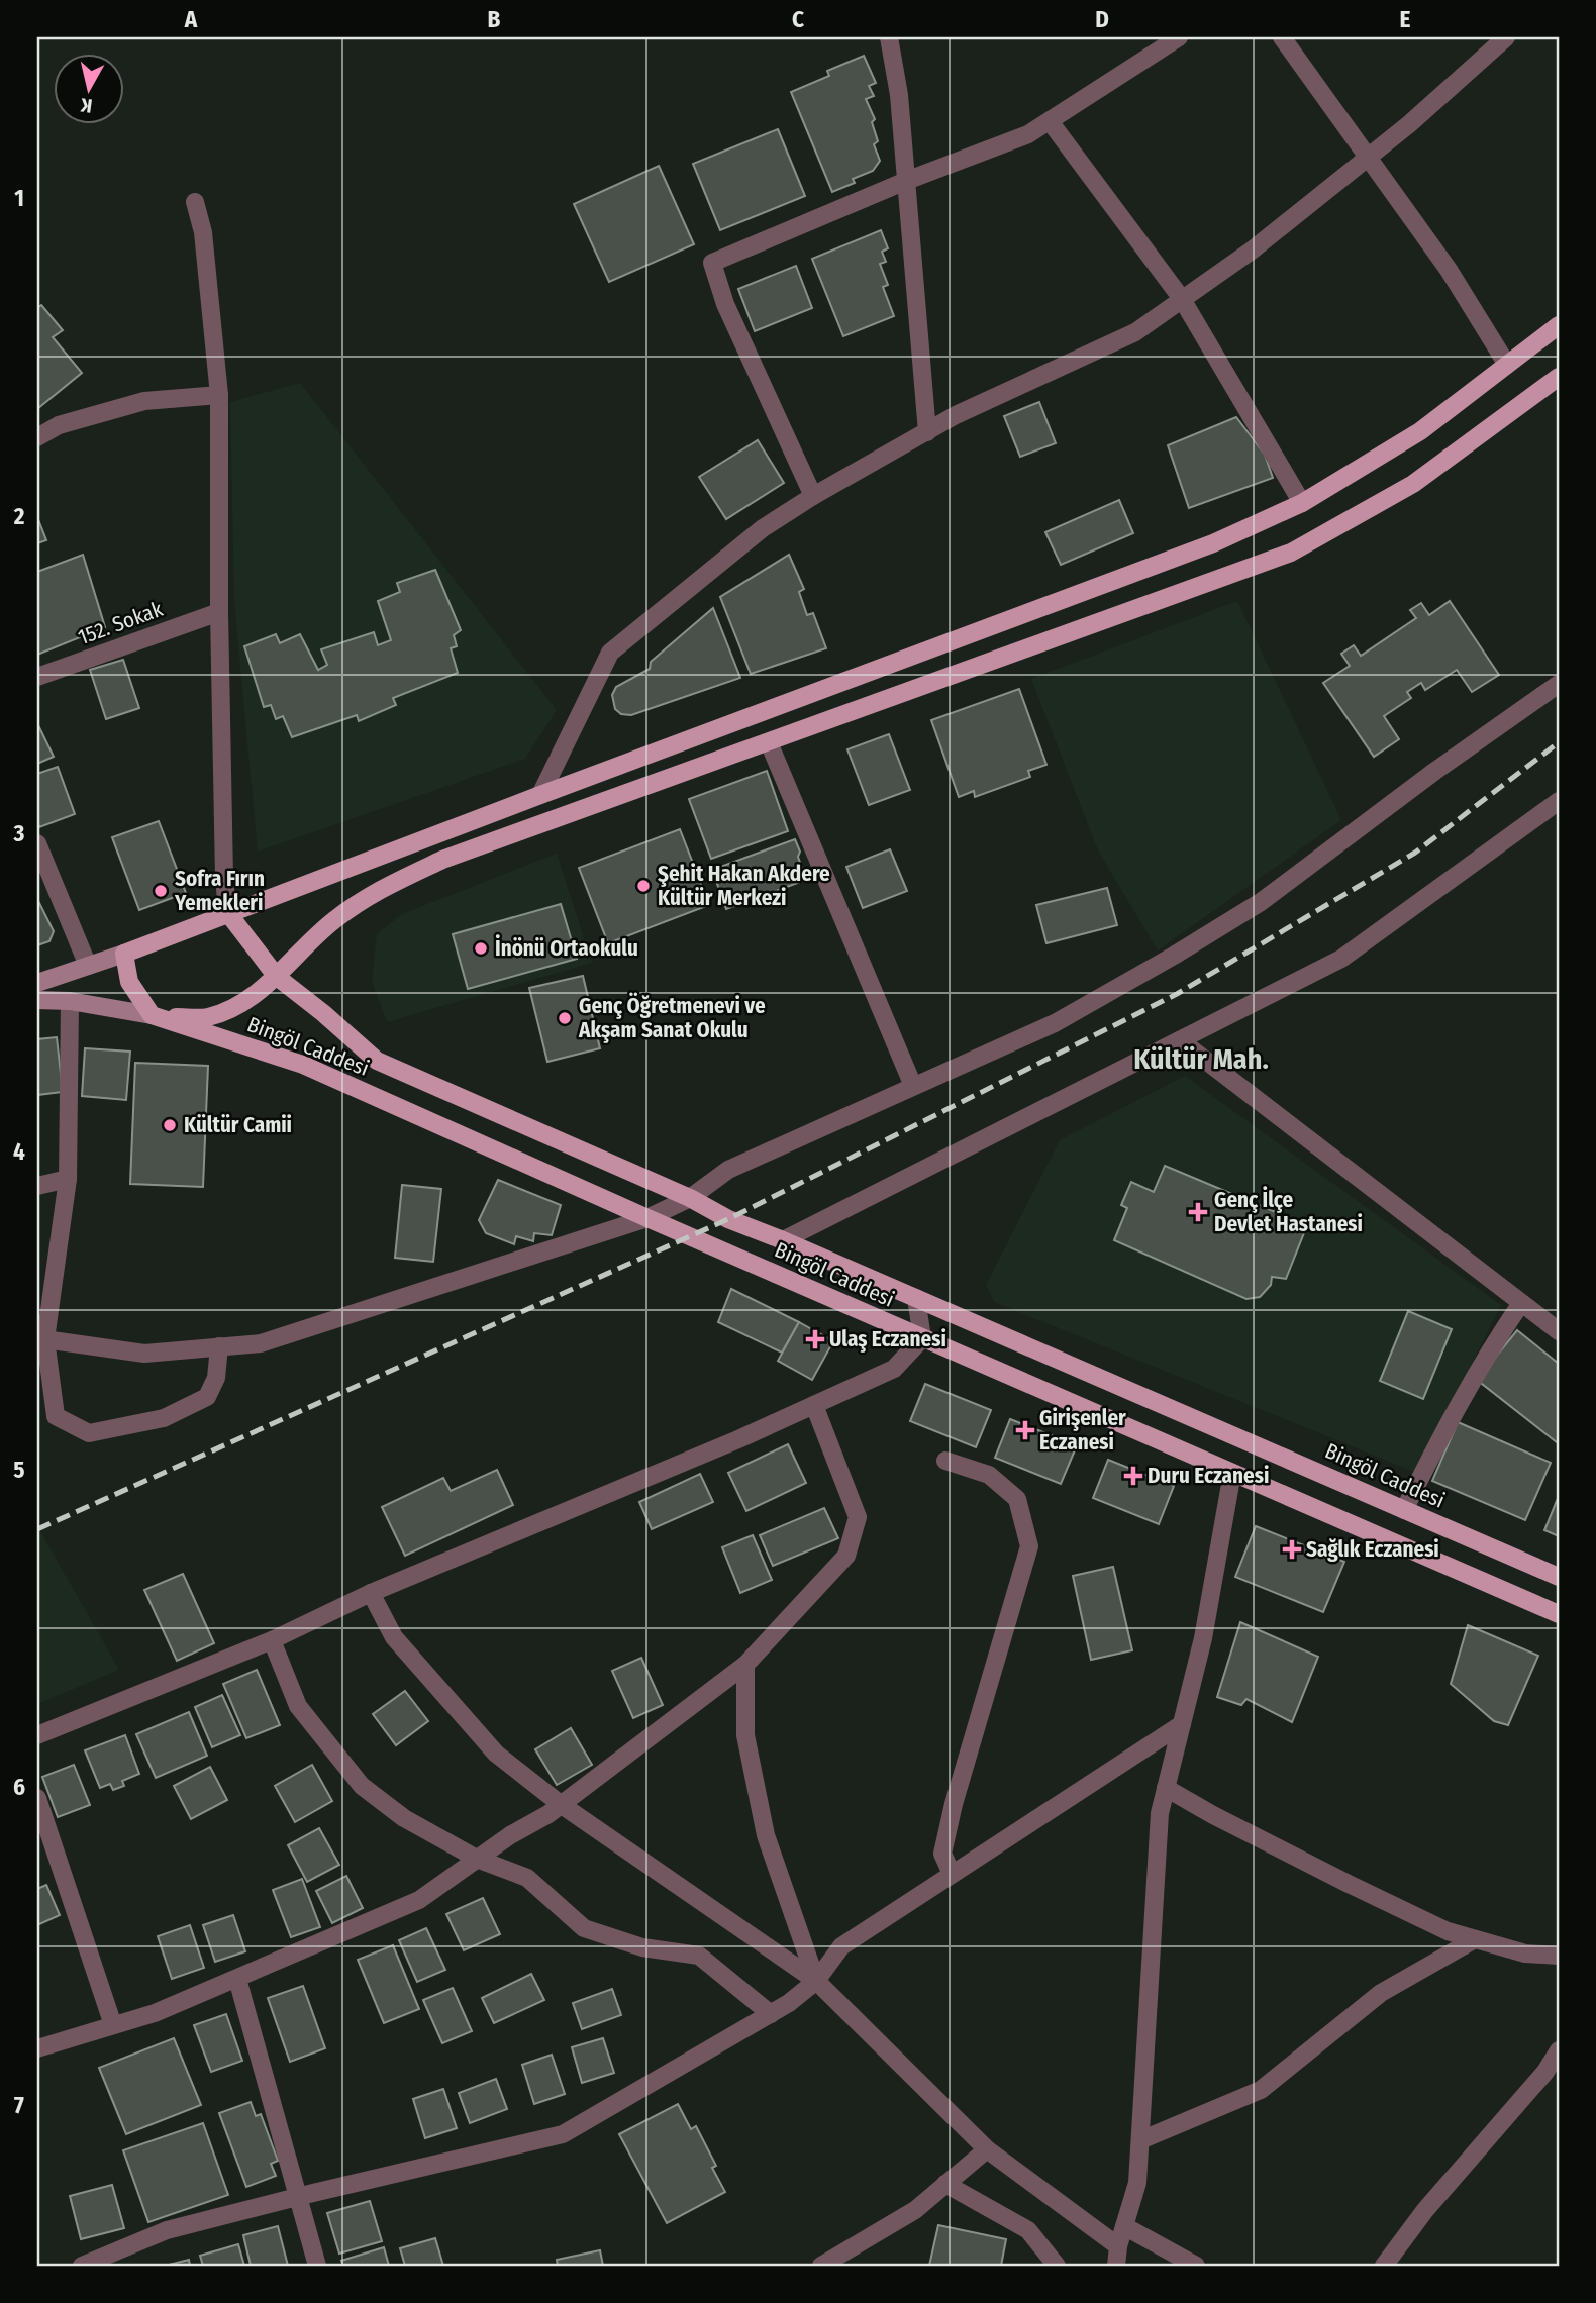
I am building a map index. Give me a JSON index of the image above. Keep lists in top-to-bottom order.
{
  "streets": {
    "main road": ["Bingöl Caddesi"],
    "street": ["152. Sokak"]
  },
  "districts": ["Kültür Mah."],
  "places": {
    "other": [
      "Şehit Hakan Akdere Kültür Merkezi",
      "Sofra Fırın Yemekleri",
      "İnönü Ortaokulu",
      "Genç Öğretmenevi ve Akşam Sanat Okulu",
      "Kültür Camii"
    ],
    "health": [
      "Genç İlçe Devlet Hastanesi",
      "Ulaş Eczanesi",
      "Girişenler Eczanesi",
      "Duru Eczanesi",
      "Sağlık Eczanesi"
    ]
  },
  "north": "bottom",
  "grid": {
    "columns": [
      "A",
      "B",
      "C",
      "D",
      "E"
    ],
    "rows": [
      "1",
      "2",
      "3",
      "4",
      "5",
      "6",
      "7"
    ]
  }
}
